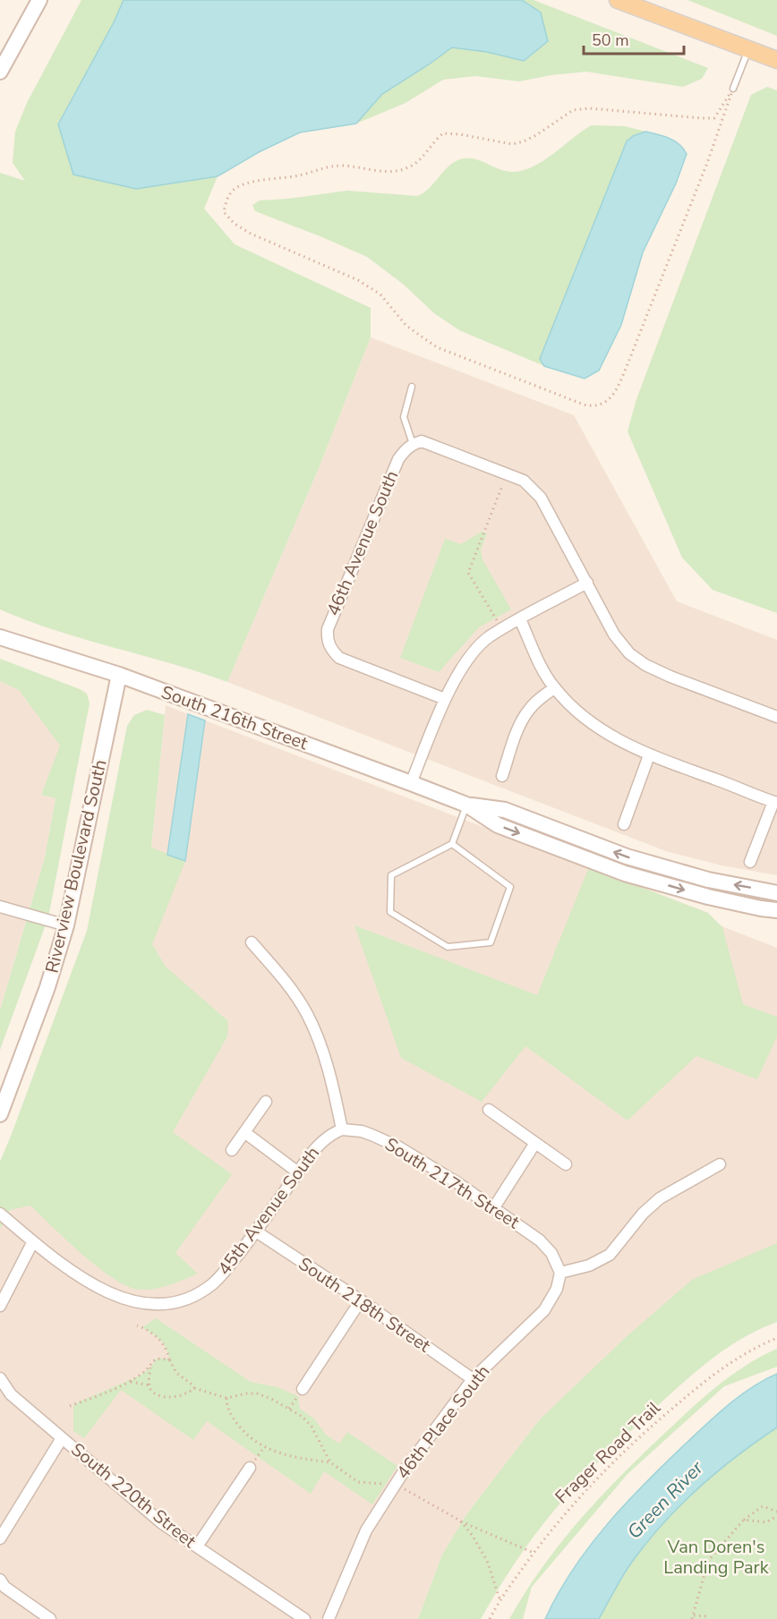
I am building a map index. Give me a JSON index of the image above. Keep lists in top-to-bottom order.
{
  "streets": {
    "street": [
      "46th Avenue South",
      "South 216th Street",
      "Riverview Boulevard South",
      "South 217th Street",
      "45th Avenue South",
      "South 218th Street",
      "46th Place South",
      "South 220th Street"
    ],
    "path": ["Frager Road Trail"]
  },
  "crossings": [
    ["South 216th Street", "Riverview Boulevard South"],
    ["South 217th Street", "45th Avenue South"],
    ["South 217th Street", "46th Place South"],
    ["45th Avenue South", "South 218th Street"],
    ["South 218th Street", "46th Place South"]
  ],
  "water": ["Green River"],
  "parks": ["Van Doren's Landing Park"],
  "scale_bar": "50 m"
}
